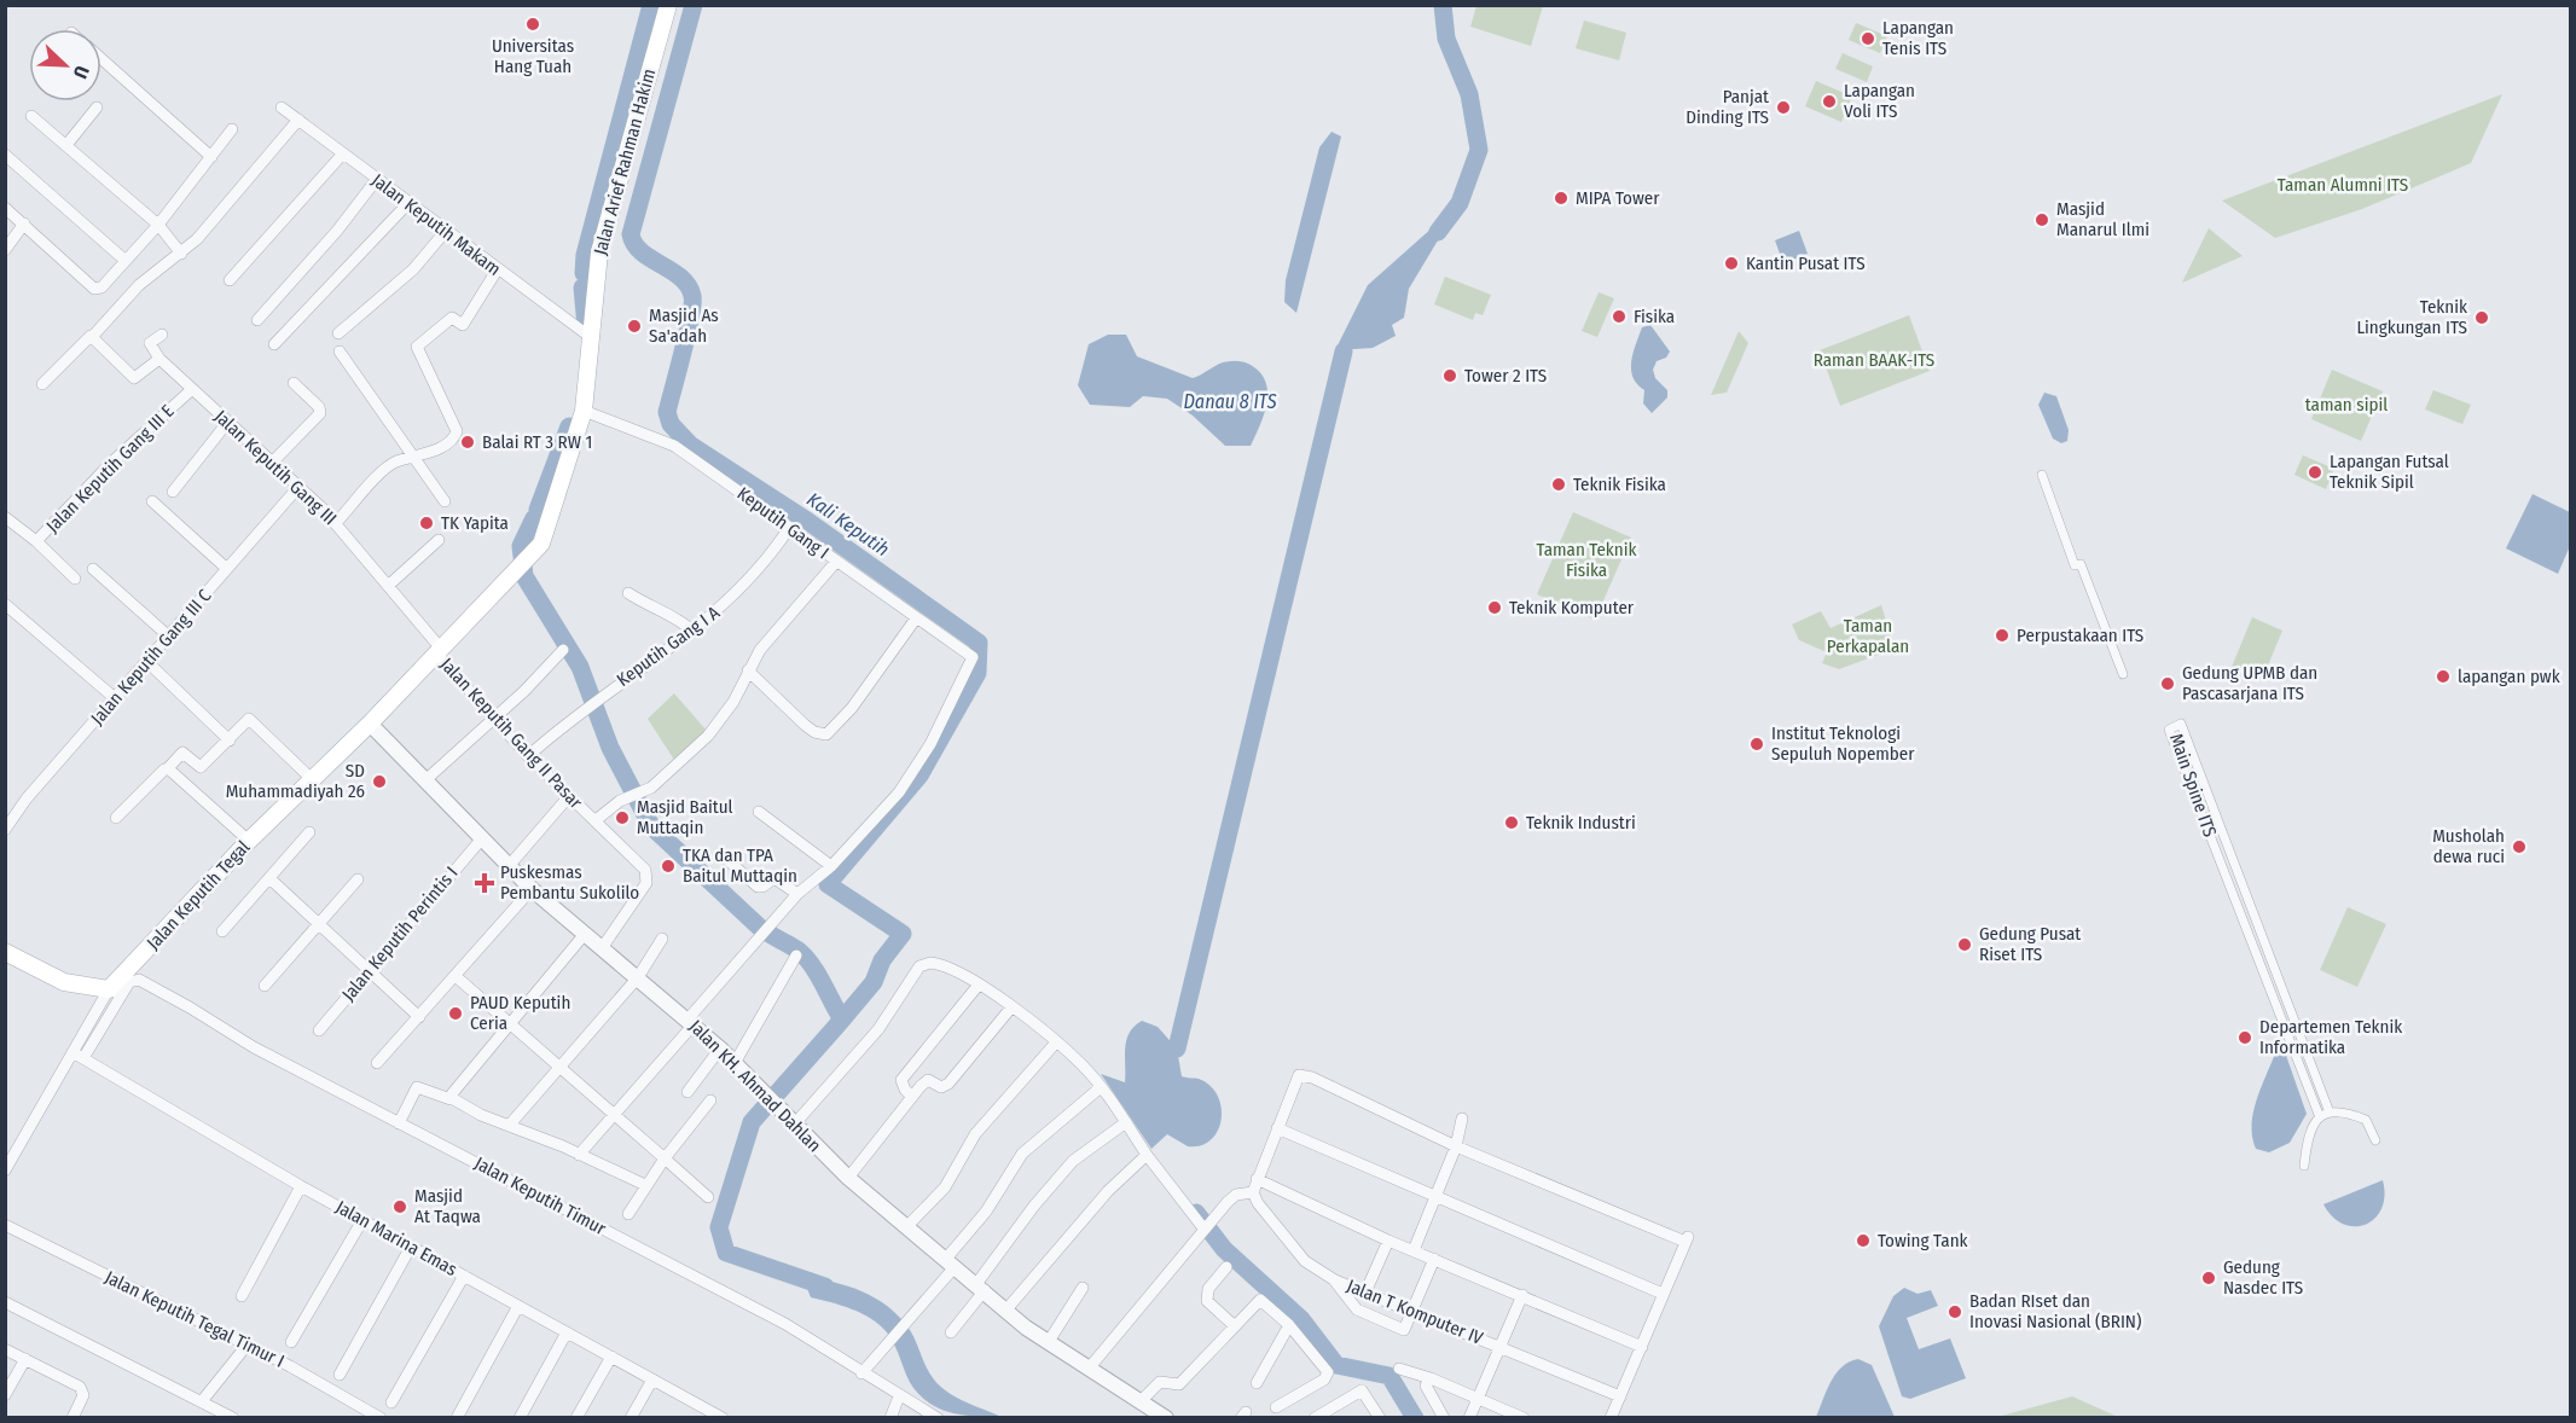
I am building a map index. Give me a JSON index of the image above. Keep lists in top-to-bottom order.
{
  "streets": {
    "main road": ["Jalan Arief Rahman Hakim", "Jalan Keputih Tegal"],
    "street": [
      "Jalan Keputih Makam",
      "Jalan Keputih Gang III",
      "Jalan Keputih Gang III E",
      "Keputih Gang I",
      "Keputih Gang I A",
      "Jalan Keputih Gang III C",
      "Jalan Keputih Gang II Pasar",
      "Main Spine ITS",
      "Jalan Keputih Perintis I",
      "Jalan KH. Ahmad Dahlan",
      "Jalan Keputih Timur",
      "Jalan Marina Emas",
      "Jalan T Komputer IV",
      "Jalan Keputih Tegal Timur I"
    ]
  },
  "crossings": [
    ["Jalan Arief Rahman Hakim", "Jalan Keputih Makam"],
    ["Jalan Arief Rahman Hakim", "Jalan Keputih Gang III"],
    ["Jalan Arief Rahman Hakim", "Keputih Gang I"],
    ["Jalan Arief Rahman Hakim", "Jalan Keputih Gang II Pasar"],
    ["Jalan Arief Rahman Hakim", "Jalan Keputih Tegal"],
    ["Jalan Arief Rahman Hakim", "Jalan KH. Ahmad Dahlan"],
    ["Jalan Keputih Gang III", "Jalan Keputih Gang III E"],
    ["Jalan Keputih Gang III", "Jalan Keputih Gang III C"],
    ["Jalan Keputih Gang III", "Jalan Keputih Gang II Pasar"],
    ["Keputih Gang I", "Keputih Gang I A"],
    ["Keputih Gang I A", "Jalan Keputih Gang II Pasar"],
    ["Jalan Keputih Gang II Pasar", "Jalan KH. Ahmad Dahlan"],
    ["Jalan Keputih Tegal", "Jalan KH. Ahmad Dahlan"],
    ["Jalan Keputih Tegal", "Jalan Keputih Timur"],
    ["Jalan Keputih Perintis I", "Jalan KH. Ahmad Dahlan"]
  ],
  "water": ["Danau 8 ITS", "Kali Keputih"],
  "parks": [
    "Taman Alumni ITS",
    "Raman BAAK-ITS",
    "taman sipil",
    "Taman Teknik Fisika",
    "Taman Perkapalan"
  ],
  "places": {
    "other": [
      "Universitas Hang Tuah",
      "Lapangan Tenis ITS",
      "Lapangan Voli ITS",
      "Panjat Dinding ITS",
      "MIPA Tower",
      "Masjid Manarul Ilmi",
      "Kantin Pusat ITS",
      "Fisika",
      "Teknik Lingkungan ITS",
      "Masjid As Sa'adah",
      "Tower 2 ITS",
      "Balai RT 3 RW 1",
      "Lapangan Futsal Teknik Sipil",
      "Teknik Fisika",
      "TK Yapita",
      "Teknik Komputer",
      "Perpustakaan ITS",
      "lapangan pwk",
      "Gedung UPMB dan Pascasarjana ITS",
      "Institut Teknologi Sepuluh Nopember",
      "SD Muhammadiyah 26",
      "Masjid Baitul Muttaqin",
      "Teknik Industri",
      "Musholah dewa ruci",
      "TKA dan TPA Baitul Muttaqin",
      "Gedung Pusat Riset ITS",
      "PAUD Keputih Ceria",
      "Departemen Teknik Informatika",
      "Masjid At Taqwa",
      "Towing Tank",
      "Gedung Nasdec ITS",
      "Badan RIset dan Inovasi Nasional (BRIN)"
    ],
    "health": ["Puskesmas Pembantu Sukolilo"]
  },
  "north": "bottom right"
}
